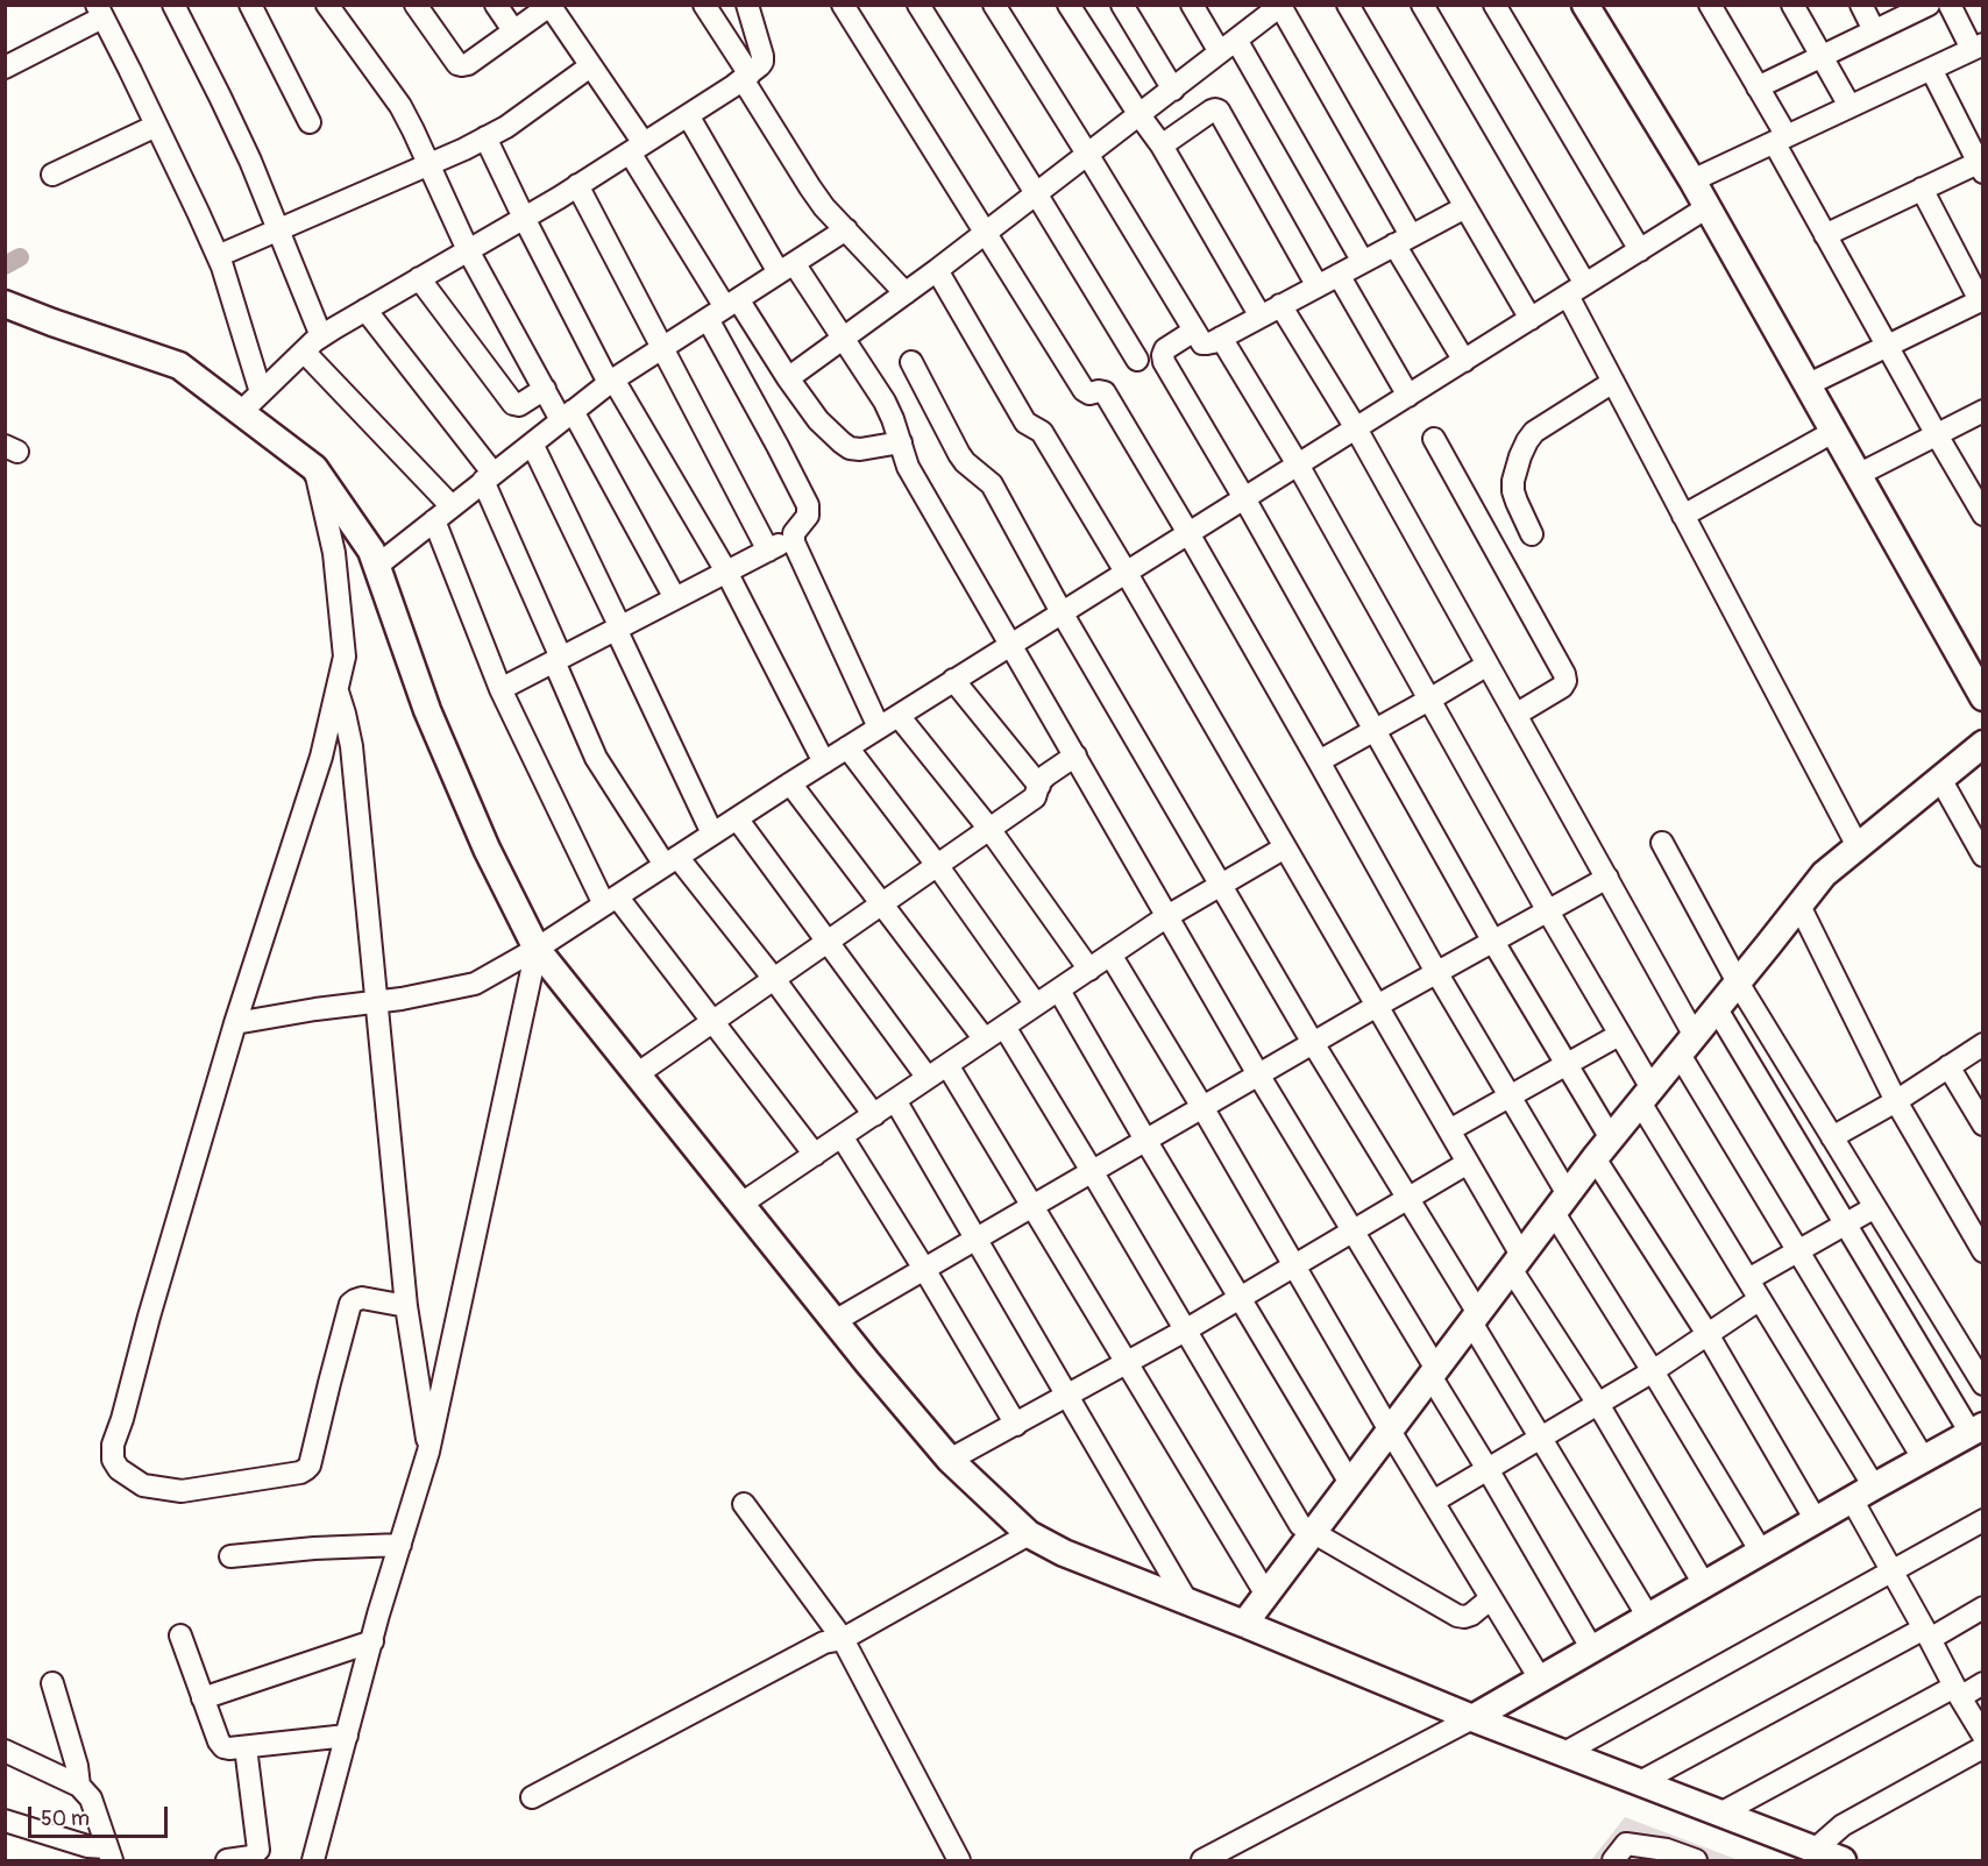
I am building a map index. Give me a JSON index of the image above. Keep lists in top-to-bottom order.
{
  "scale_bar": "50 m"
}
